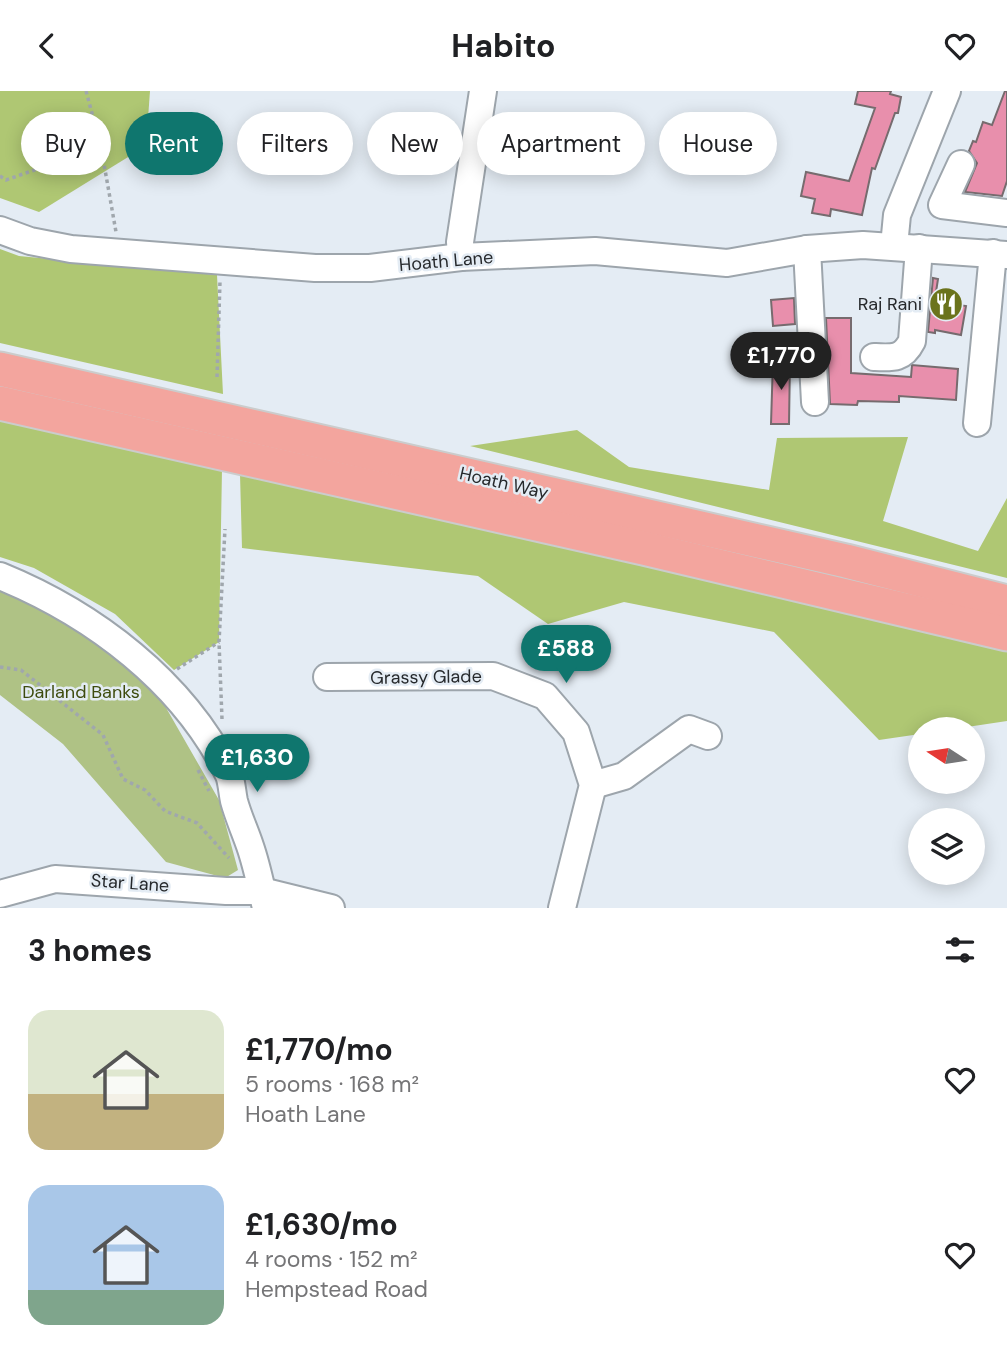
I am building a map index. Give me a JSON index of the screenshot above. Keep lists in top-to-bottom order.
{
  "streets": {
    "main road": ["Hoath Way"],
    "street": ["Hoath Lane", "Grassy Glade", "Star Lane"]
  },
  "parks": ["Darland Banks"],
  "places": {
    "restaurant": ["Raj Rani"]
  },
  "north": "left",
  "page": {
    "header": "Habito",
    "chip": [
      "Buy",
      "Rent",
      "Filters",
      "New",
      "Apartment",
      "House"
    ],
    "price": ["£1,770", "£588", "£1,630"],
    "heading": "3 homes",
    "list": [
      {
        "name": "£1,770/mo",
        "note": "5 rooms · 168 m² · Hoath Lane"
      },
      {
        "name": "£1,630/mo",
        "note": "4 rooms · 152 m² · Hempstead Road"
      }
    ]
  }
}
